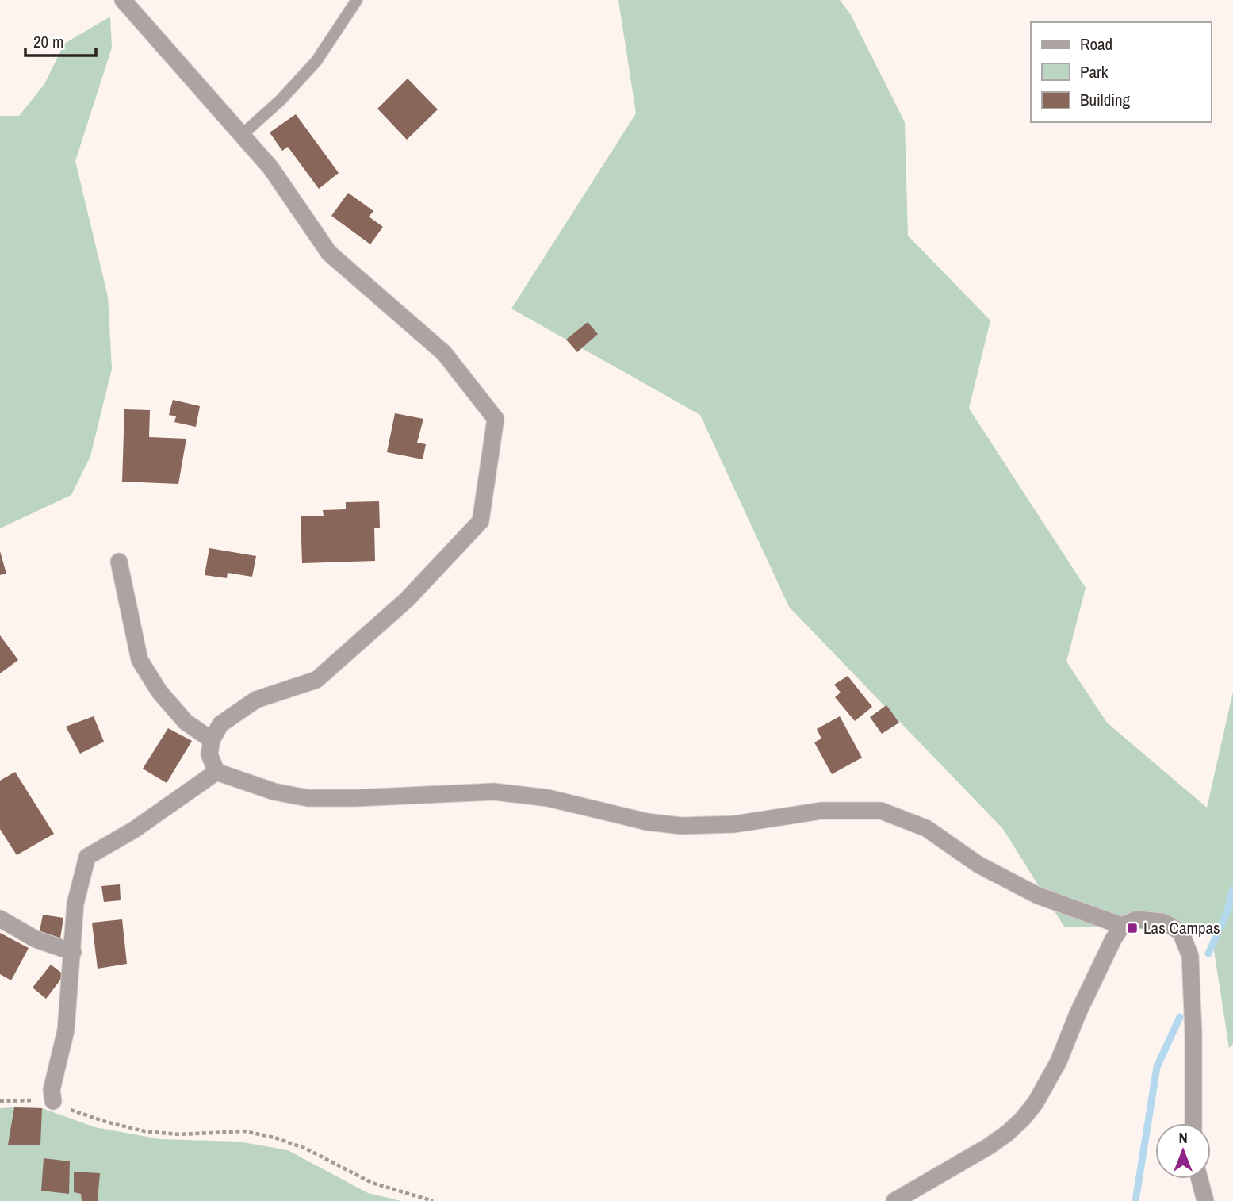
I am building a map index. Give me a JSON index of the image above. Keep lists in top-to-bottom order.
{
  "places": {
    "transit": ["Las Campas"]
  },
  "legend": ["Road", "Park", "Building"],
  "scale_bar": "20 m",
  "north": "top"
}
